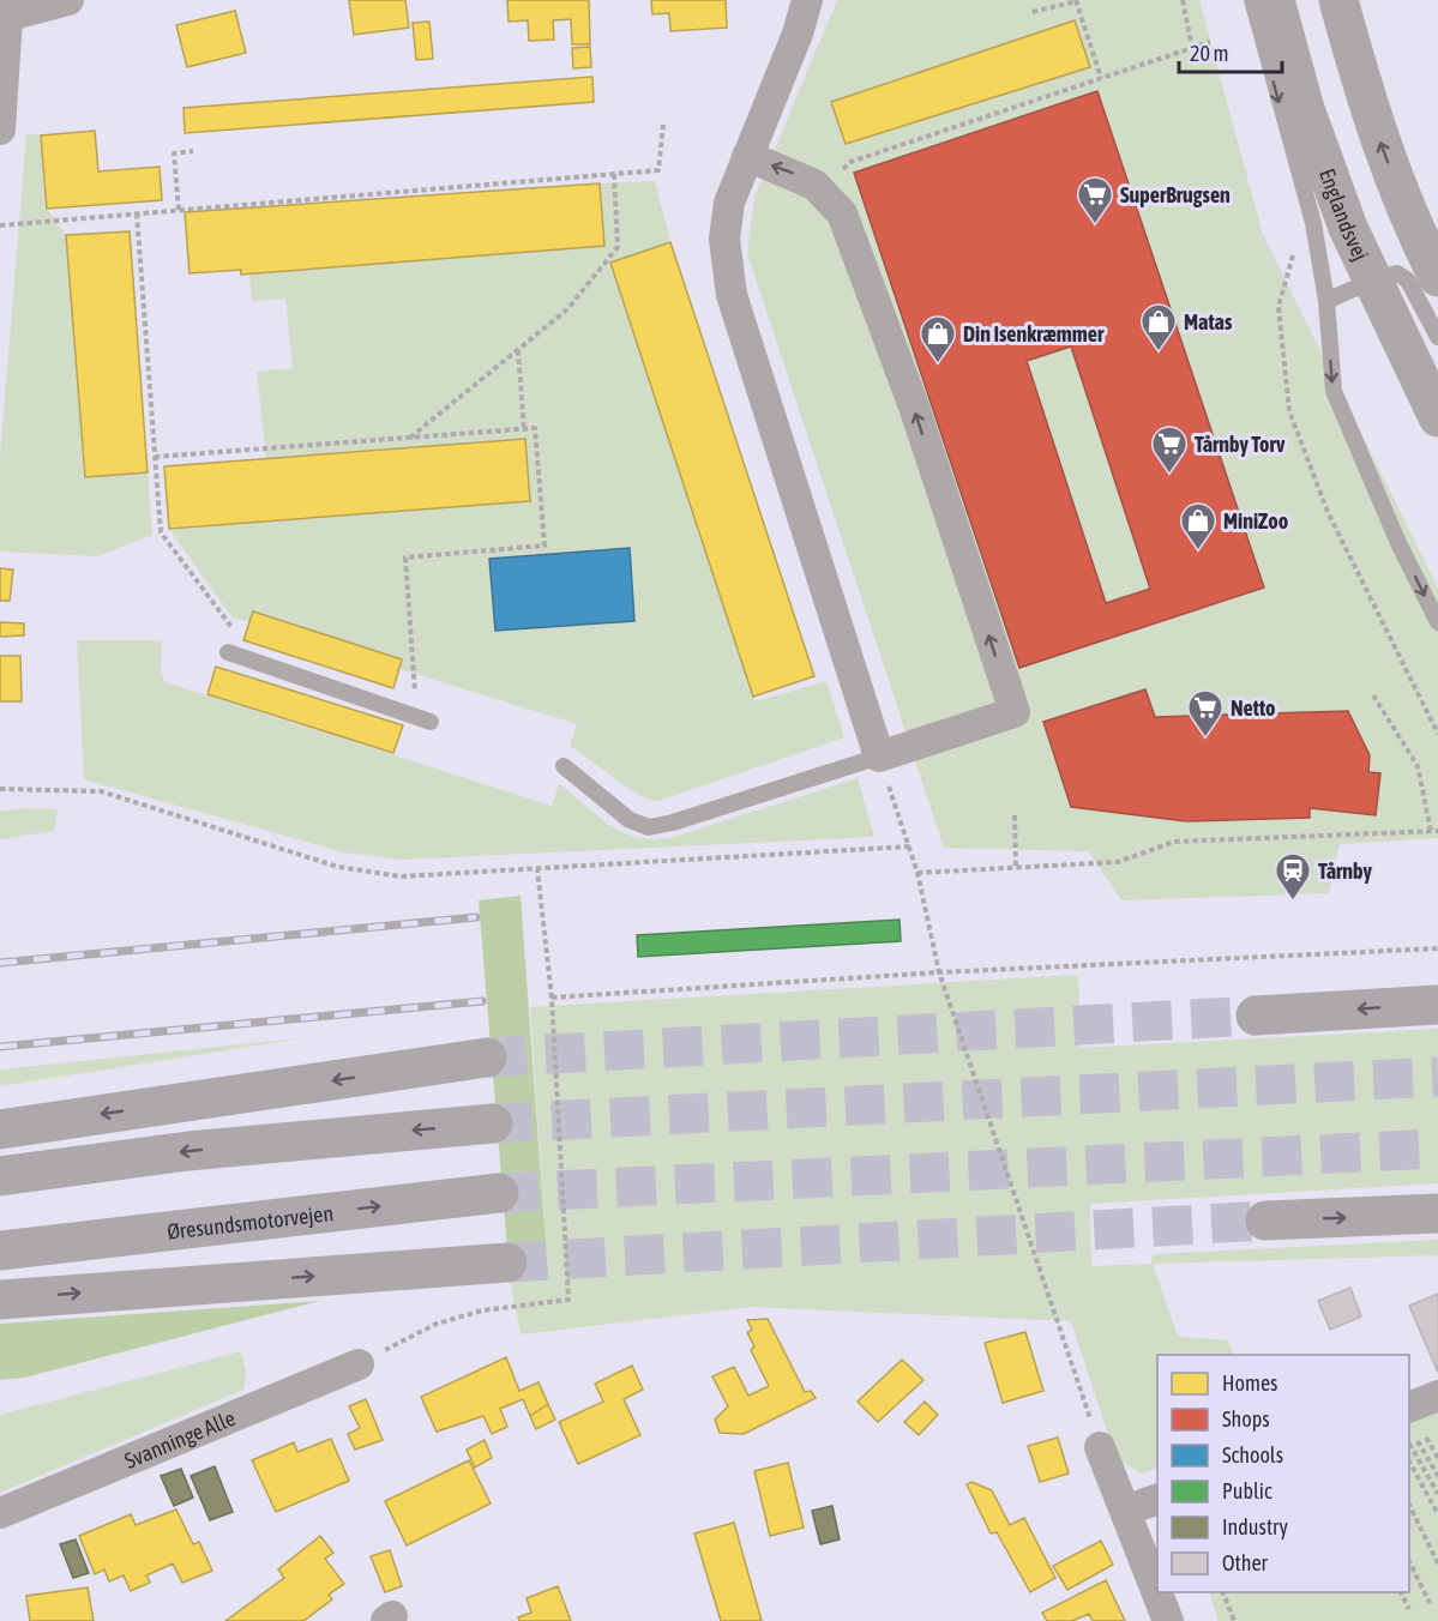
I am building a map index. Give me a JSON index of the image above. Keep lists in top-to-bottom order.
{
  "streets": {
    "highway": ["Øresundsmotorvejen"],
    "street": ["Englandsvej", "Svanninge Alle"]
  },
  "places": {
    "supermarket": ["SuperBrugsen", "Tårnby Torv", "Netto"],
    "shop": ["Matas", "Din Isenkræmmer", "MiniZoo"],
    "station": ["Tårnby"]
  },
  "legend": [
    "Homes",
    "Shops",
    "Schools",
    "Public",
    "Industry",
    "Other"
  ],
  "scale_bar": "20 m"
}
